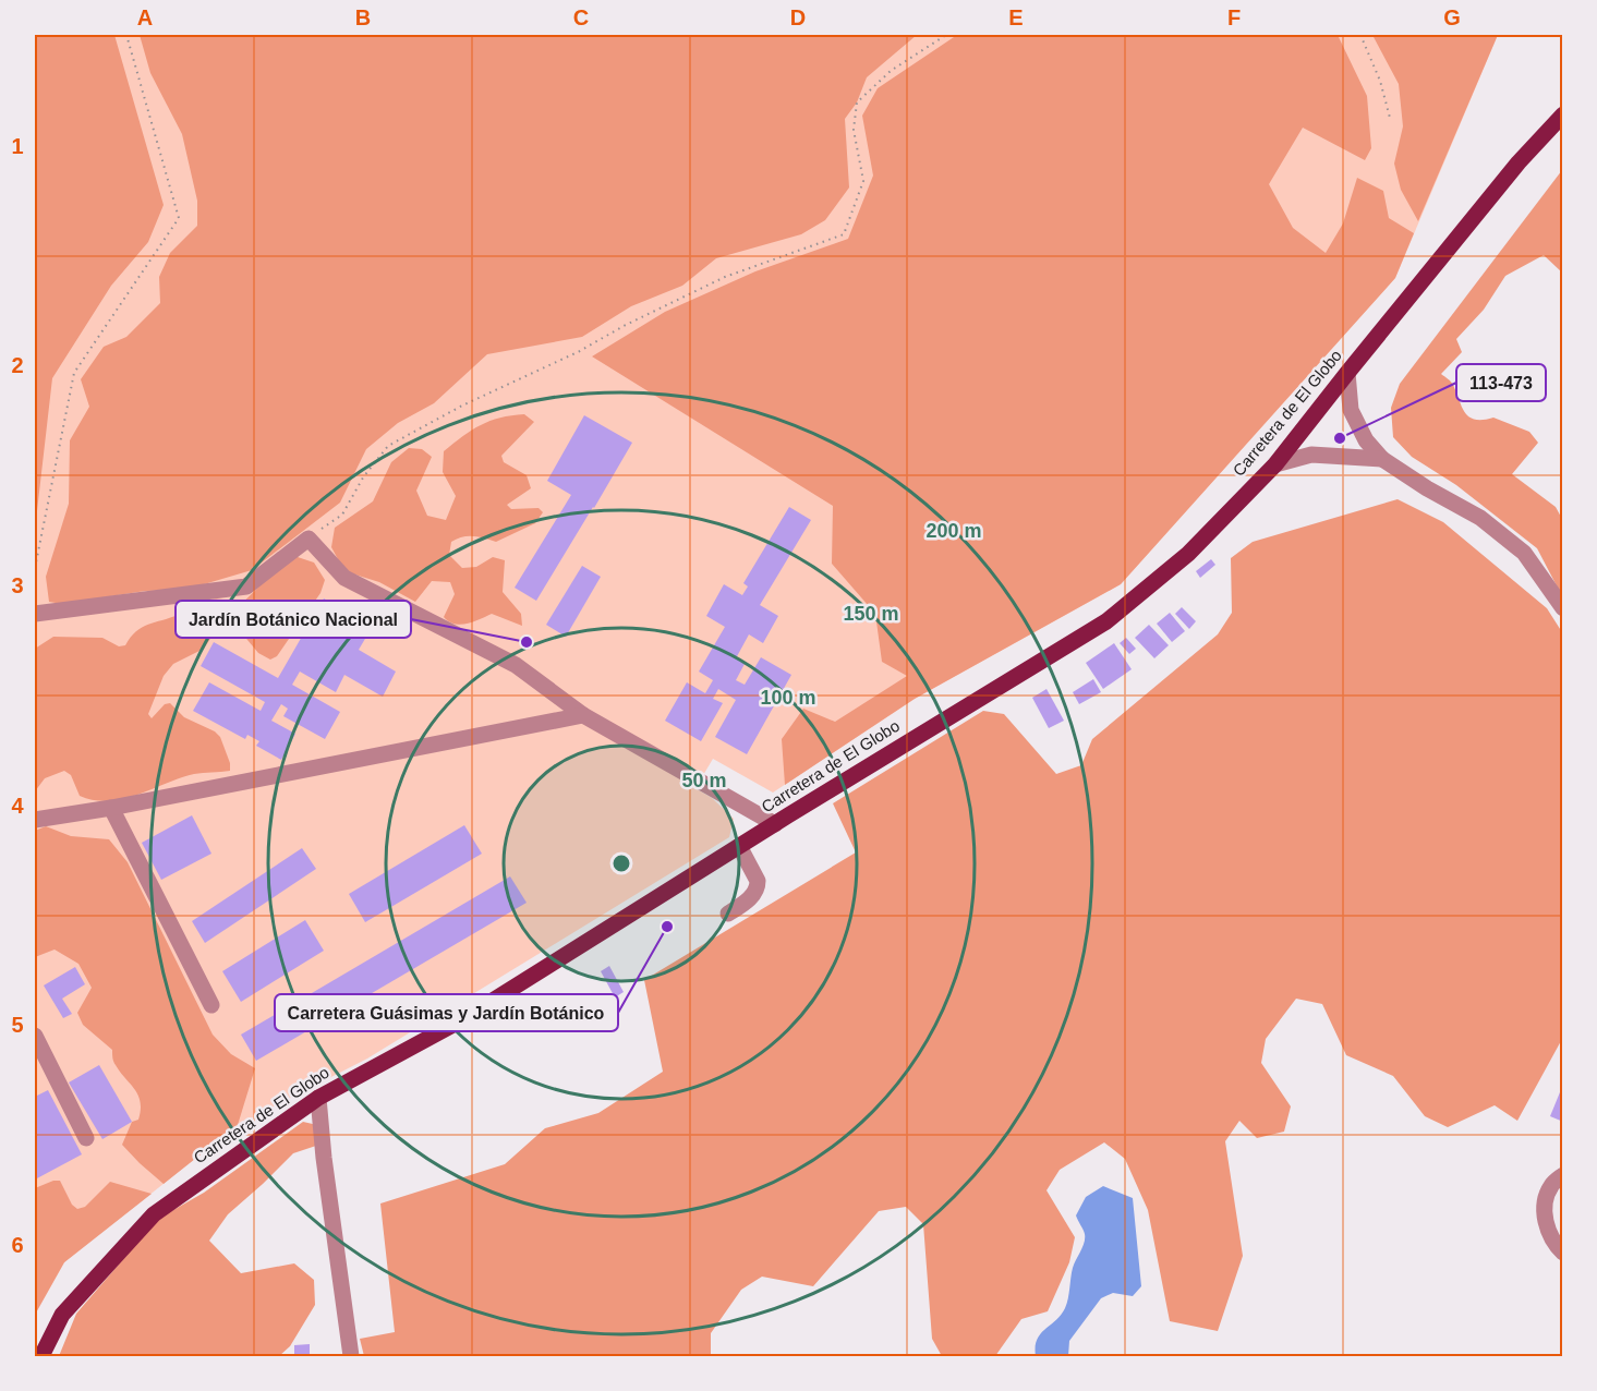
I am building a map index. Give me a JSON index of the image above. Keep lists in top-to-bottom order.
{
  "streets": {
    "main road": ["Carretera de El Globo"]
  },
  "places": ["113-473", "Jardín Botánico Nacional", "Carretera Guásimas y Jardín Botánico"],
  "grid": {
    "columns": [
      "A",
      "B",
      "C",
      "D",
      "E",
      "F",
      "G"
    ],
    "rows": [
      "1",
      "2",
      "3",
      "4",
      "5",
      "6"
    ]
  },
  "rings": [
    "200 m",
    "150 m",
    "100 m",
    "50 m"
  ]
}
